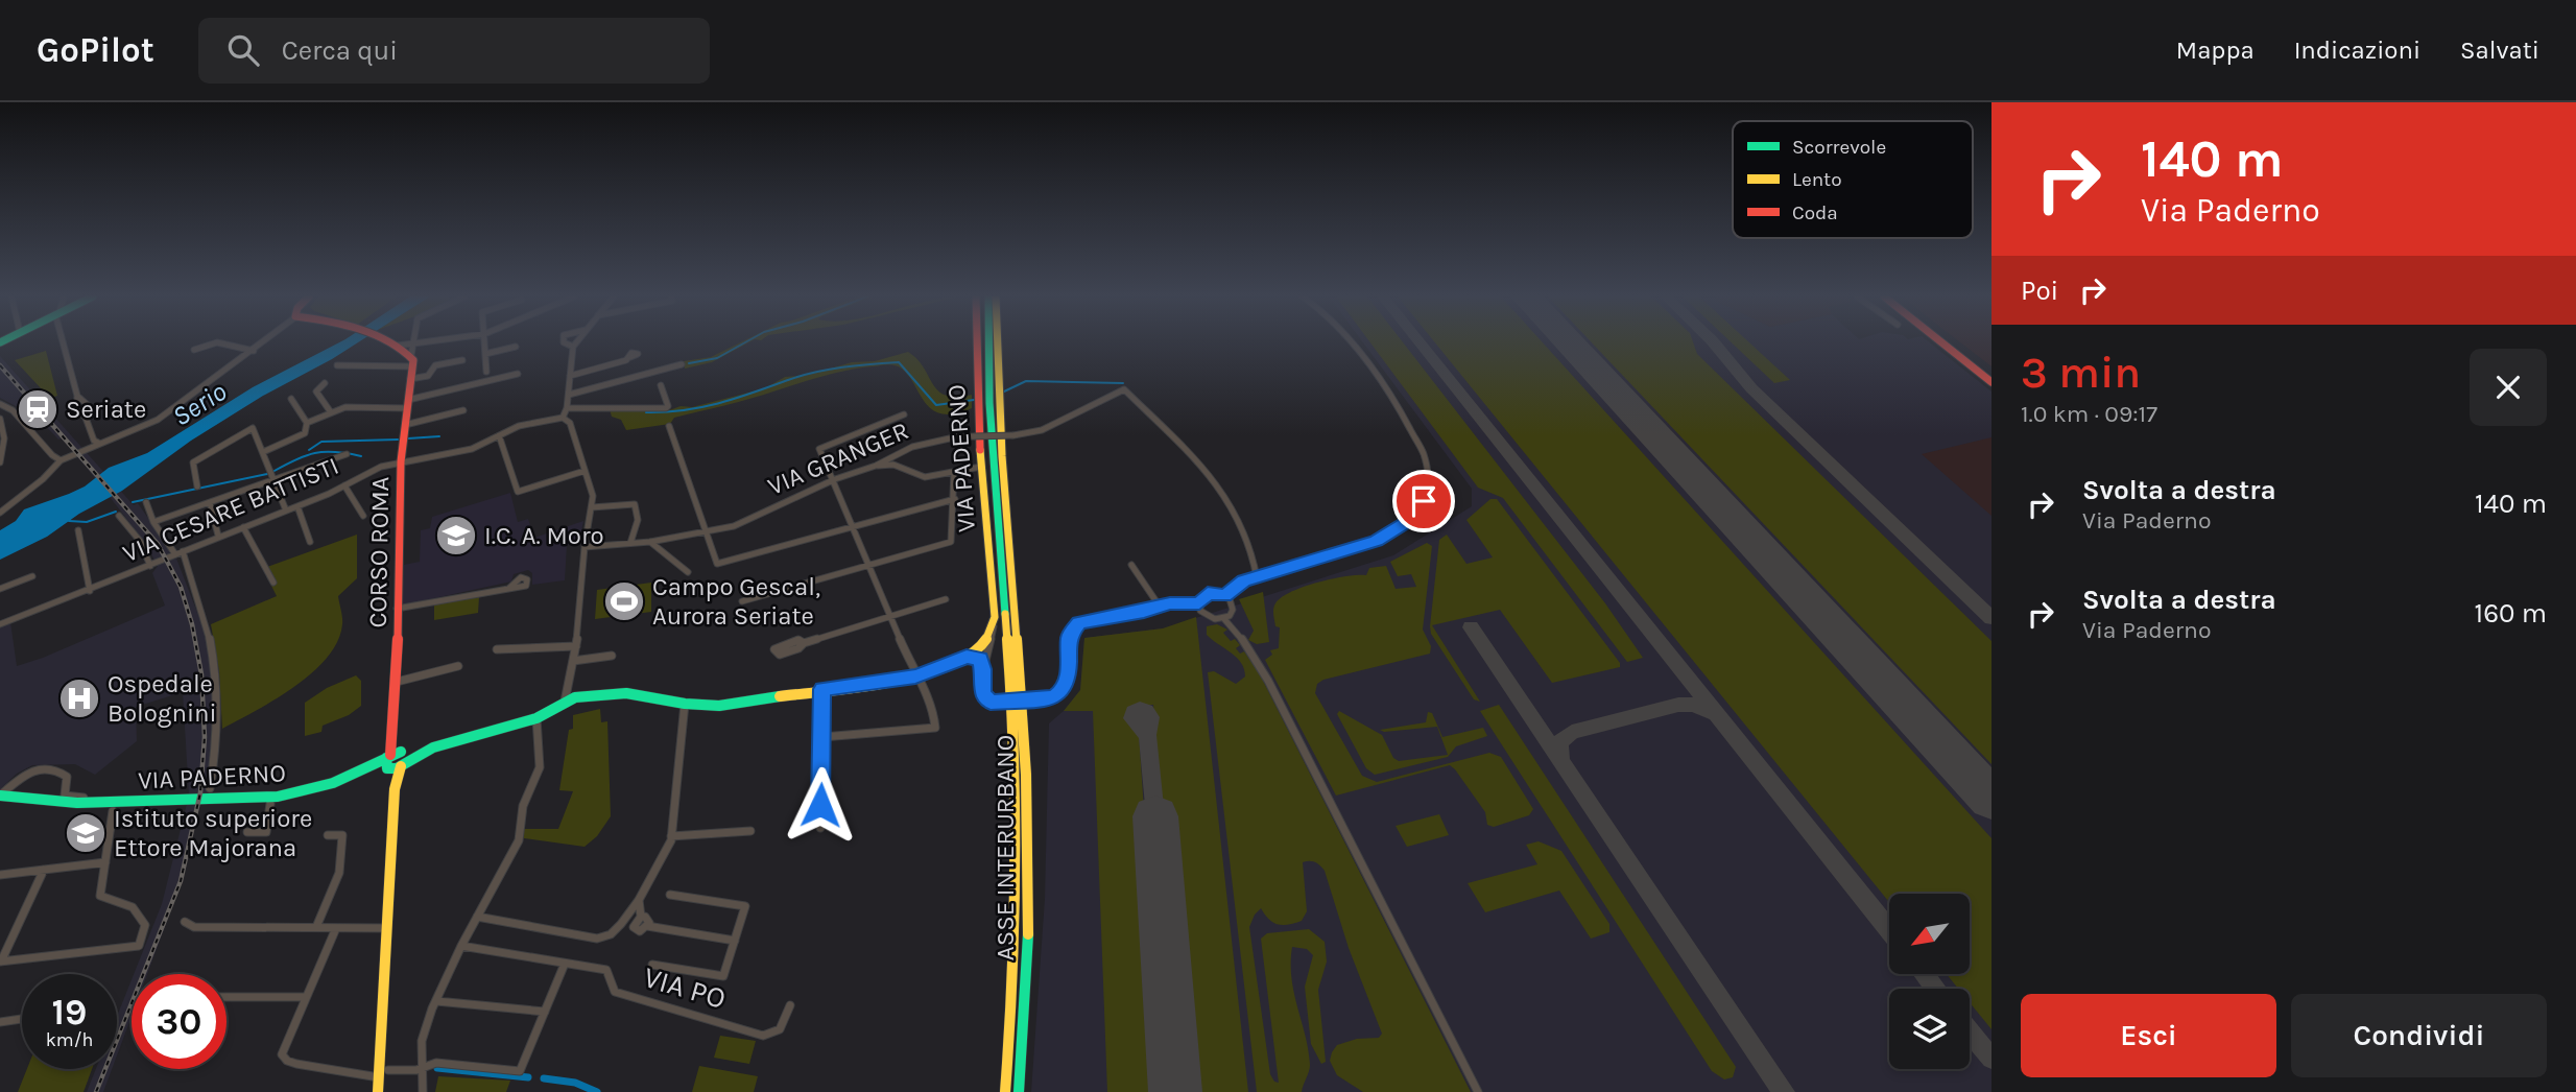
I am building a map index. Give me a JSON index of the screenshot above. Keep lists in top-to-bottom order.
{
  "streets": {
    "main road": ["VIA PADERNO", "CORSO ROMA", "ASSE INTERURBANO"],
    "street": ["VIA GRANGER", "VIA CESARE BATTISTI", "VIA PO"]
  },
  "crossings": [
    ["VIA GRANGER", "VIA PADERNO"],
    ["VIA PADERNO", "CORSO ROMA"],
    ["VIA CESARE BATTISTI", "CORSO ROMA"]
  ],
  "water": ["Serio"],
  "places": {
    "station": ["Seriate"],
    "school or university": ["I.C. A. Moro", "Istituto superiore Ettore Majorana"],
    "sports": ["Campo Gescal, Aurora Seriate"],
    "hospital": ["Ospedale Bolognini"]
  },
  "legend": ["Scorrevole", "Lento", "Coda"],
  "north": "bottom left",
  "page": {
    "header": "GoPilot",
    "search": "Cerca qui",
    "nav": ["Mappa", "Indicazioni", "Salvati"],
    "turn": ["140 m", "Via Paderno"],
    "then": "Poi",
    "heading": ["3 min", "1.0 km · 09:17"],
    "list": [
      {
        "name": "Svolta a destra",
        "note": "Via Paderno",
        "value": "140 m"
      },
      {
        "name": "Svolta a destra",
        "note": "Via Paderno",
        "value": "160 m"
      }
    ],
    "speed": "19 km/h",
    "limit": "30",
    "buttons": ["Esci", "Condividi"]
  }
}
